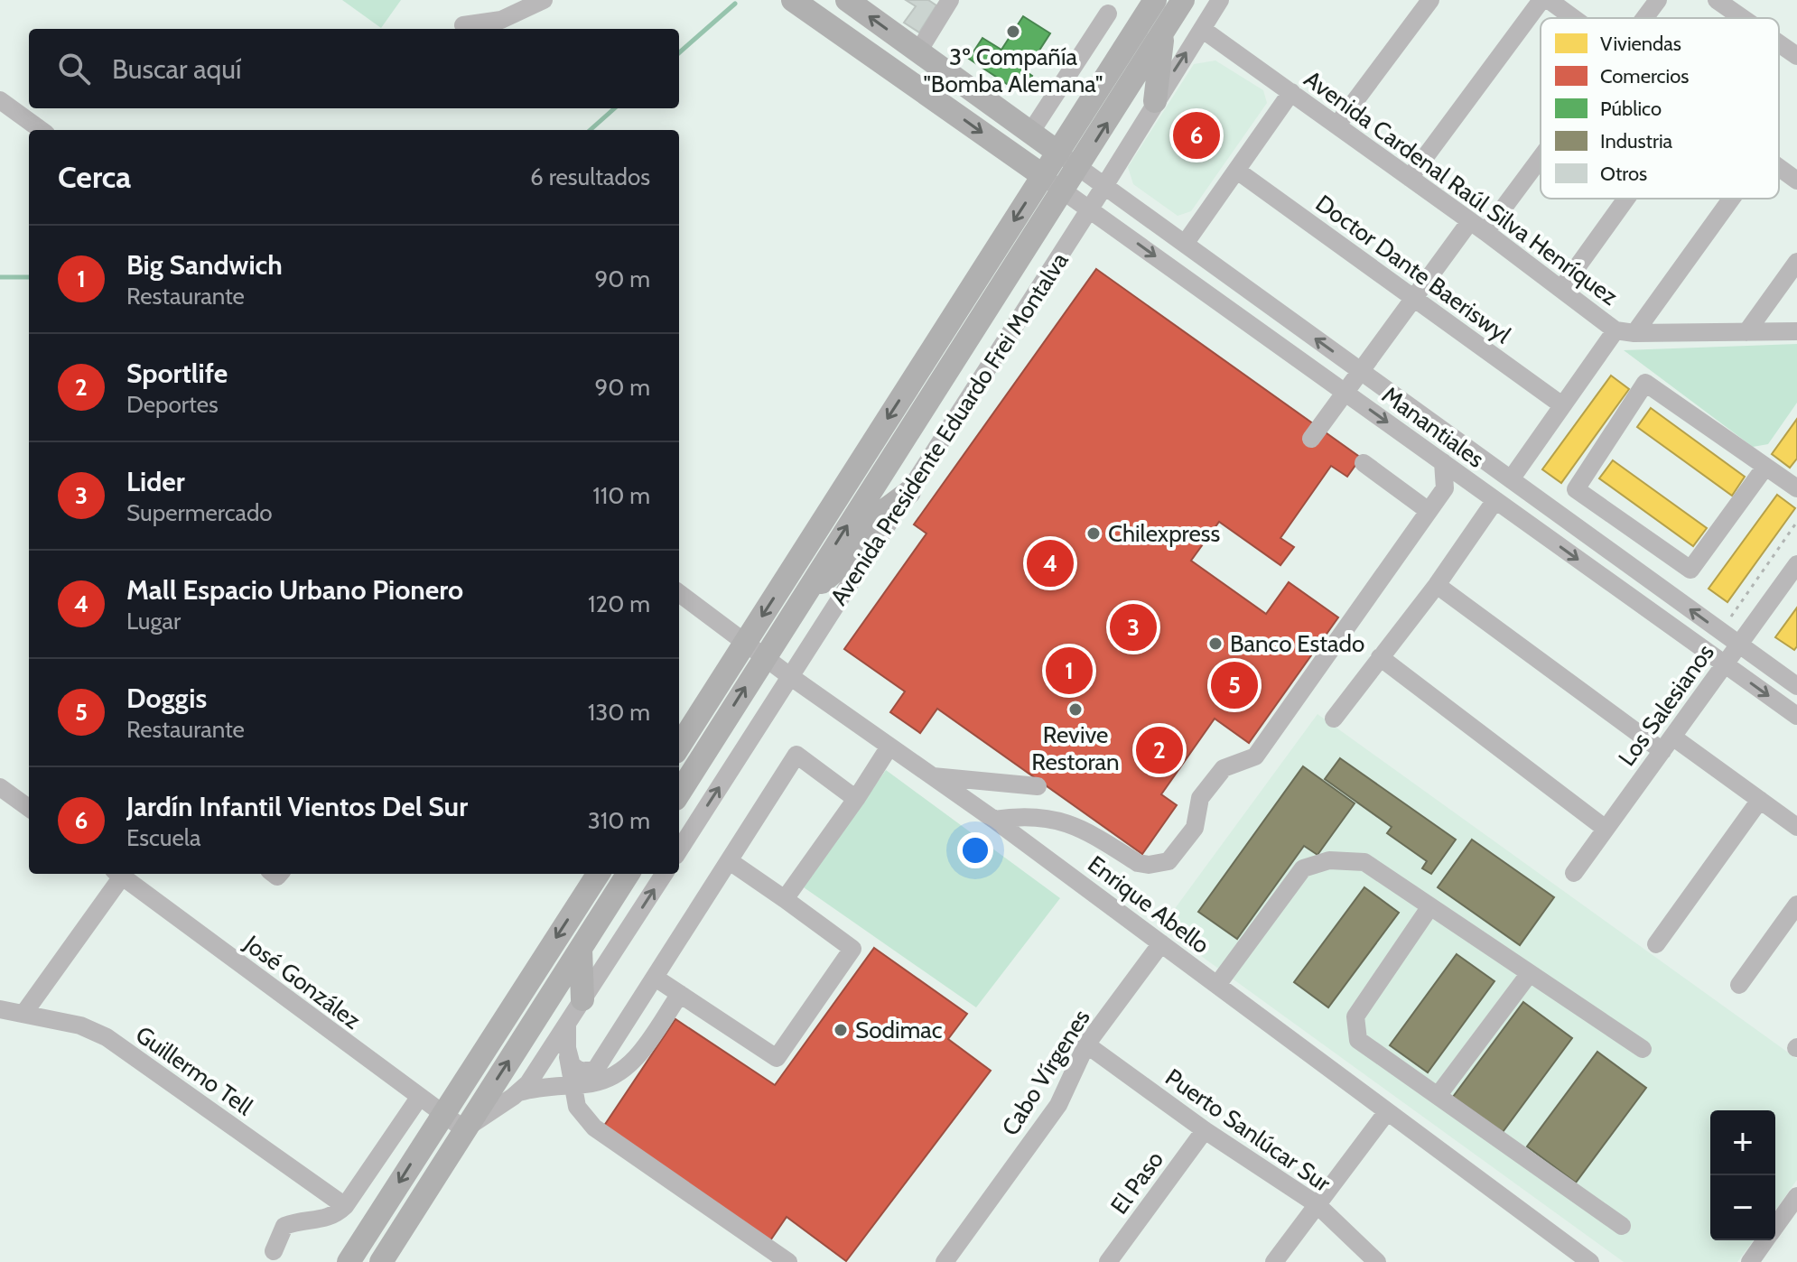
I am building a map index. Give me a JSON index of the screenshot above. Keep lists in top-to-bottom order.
{
  "streets": {
    "main road": ["Avenida Presidente Eduardo Frei Montalva"],
    "street": [
      "Avenida Cardenal Raúl Silva Henríquez",
      "Doctor Dante Baeriswyl",
      "Manantiales",
      "Los Salesianos",
      "Enrique Abello",
      "José González",
      "Guillermo Tell",
      "Cabo Vírgenes",
      "Puerto Sanlúcar Sur",
      "El Paso"
    ]
  },
  "crossings": [
    ["Avenida Cardenal Raúl Silva Henríquez", "Avenida Presidente Eduardo Frei Montalva"],
    ["Manantiales", "Avenida Presidente Eduardo Frei Montalva"],
    ["Manantiales", "Los Salesianos"],
    ["Avenida Presidente Eduardo Frei Montalva", "Enrique Abello"],
    ["Enrique Abello", "Cabo Vírgenes"],
    ["Cabo Vírgenes", "Puerto Sanlúcar Sur"],
    ["Puerto Sanlúcar Sur", "El Paso"]
  ],
  "places": [
    "3º Compañía \"Bomba Alemana\"",
    "Chilexpress",
    "Banco Estado",
    "Revive Restoran",
    "Sodimac"
  ],
  "legend": [
    "Viviendas",
    "Comercios",
    "Público",
    "Industria",
    "Otros"
  ],
  "page": {
    "search": "Buscar aquí",
    "pins": [
      "6",
      "4",
      "3",
      "1",
      "5",
      "2"
    ],
    "heading": ["Cerca", "6 resultados"],
    "list": [
      {
        "mark": "1",
        "name": "Big Sandwich",
        "note": "Restaurante",
        "value": "90 m"
      },
      {
        "mark": "2",
        "name": "Sportlife",
        "note": "Deportes",
        "value": "90 m"
      },
      {
        "mark": "3",
        "name": "Lider",
        "note": "Supermercado",
        "value": "110 m"
      },
      {
        "mark": "4",
        "name": "Mall Espacio Urbano Pionero",
        "note": "Lugar",
        "value": "120 m"
      },
      {
        "mark": "5",
        "name": "Doggis",
        "note": "Restaurante",
        "value": "130 m"
      },
      {
        "mark": "6",
        "name": "Jardín Infantil Vientos Del Sur",
        "note": "Escuela",
        "value": "310 m"
      }
    ],
    "map_buttons": ["+", "−"]
  }
}
